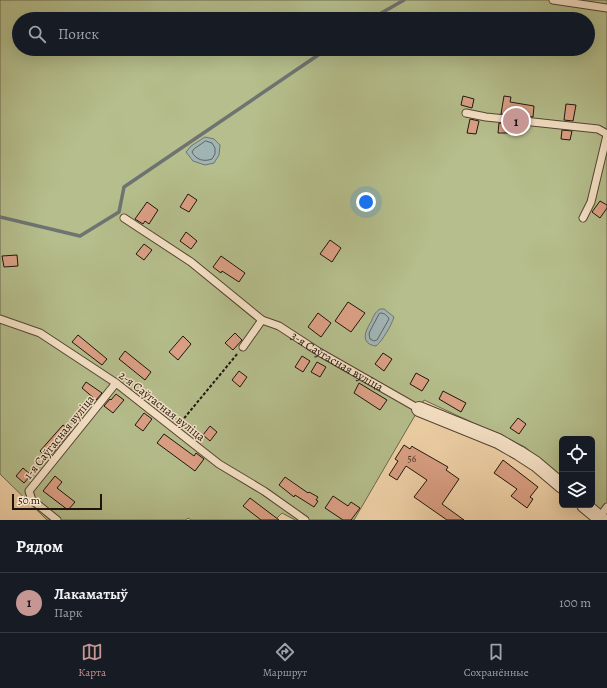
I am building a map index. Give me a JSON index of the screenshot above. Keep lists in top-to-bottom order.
{
  "streets": {
    "street": ["3-я Саўгасная вуліца"],
    "lane": ["2-я Саўгасная вуліца", "1-я Саўгасная вуліца"]
  },
  "crossings": [
    ["2-я Саўгасная вуліца", "1-я Саўгасная вуліца"]
  ],
  "house_numbers": ["56"],
  "scale_bar": "50 m",
  "page": {
    "search": "Поиск",
    "pins": "1",
    "scale": "50 m",
    "heading": "Рядом",
    "list": [
      {
        "mark": "1",
        "name": "Лакаматыў",
        "note": "Парк",
        "value": "100 m"
      }
    ],
    "nav": ["Карта", "Маршрут", "Сохранённые"]
  }
}
